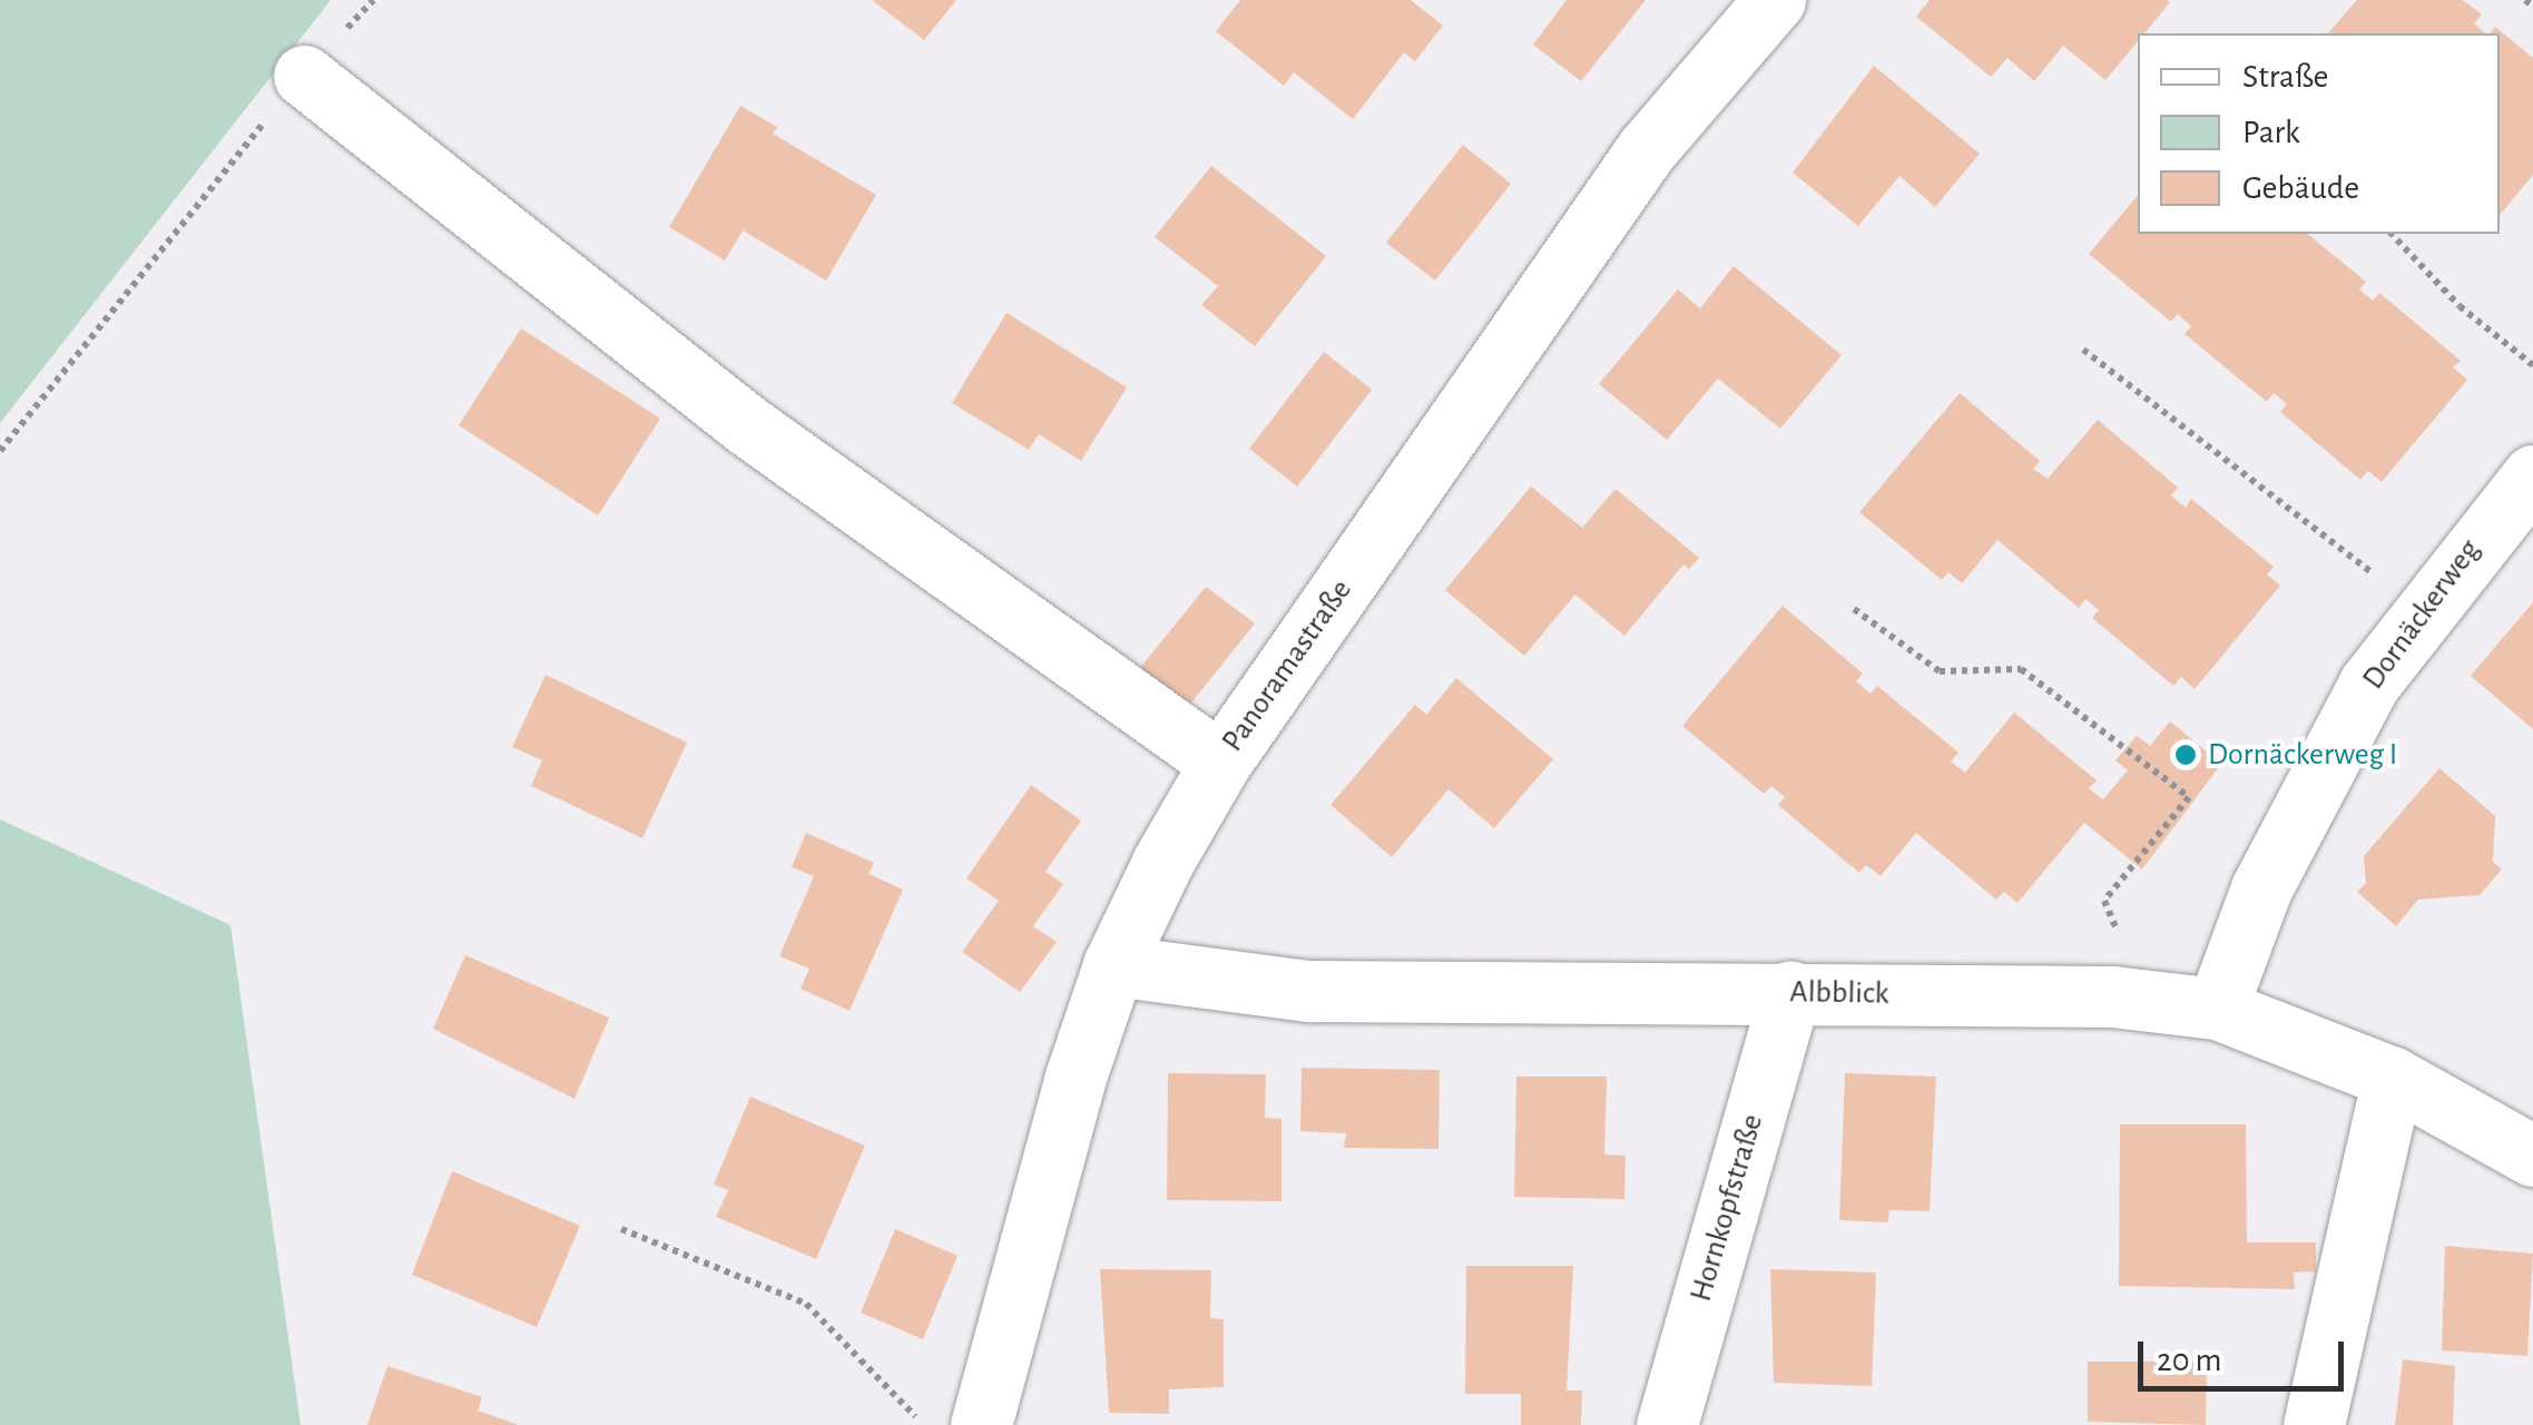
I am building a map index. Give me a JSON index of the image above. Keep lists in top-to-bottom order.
{
  "streets": {
    "street": [
      "Dornäckerweg",
      "Panoramastraße",
      "Albblick",
      "Hornkopfstraße"
    ]
  },
  "crossings": [
    ["Dornäckerweg", "Albblick"],
    ["Panoramastraße", "Albblick"],
    ["Albblick", "Hornkopfstraße"]
  ],
  "places": ["Dornäckerweg I"],
  "legend": ["Straße", "Park", "Gebäude"],
  "scale_bar": "20 m"
}
